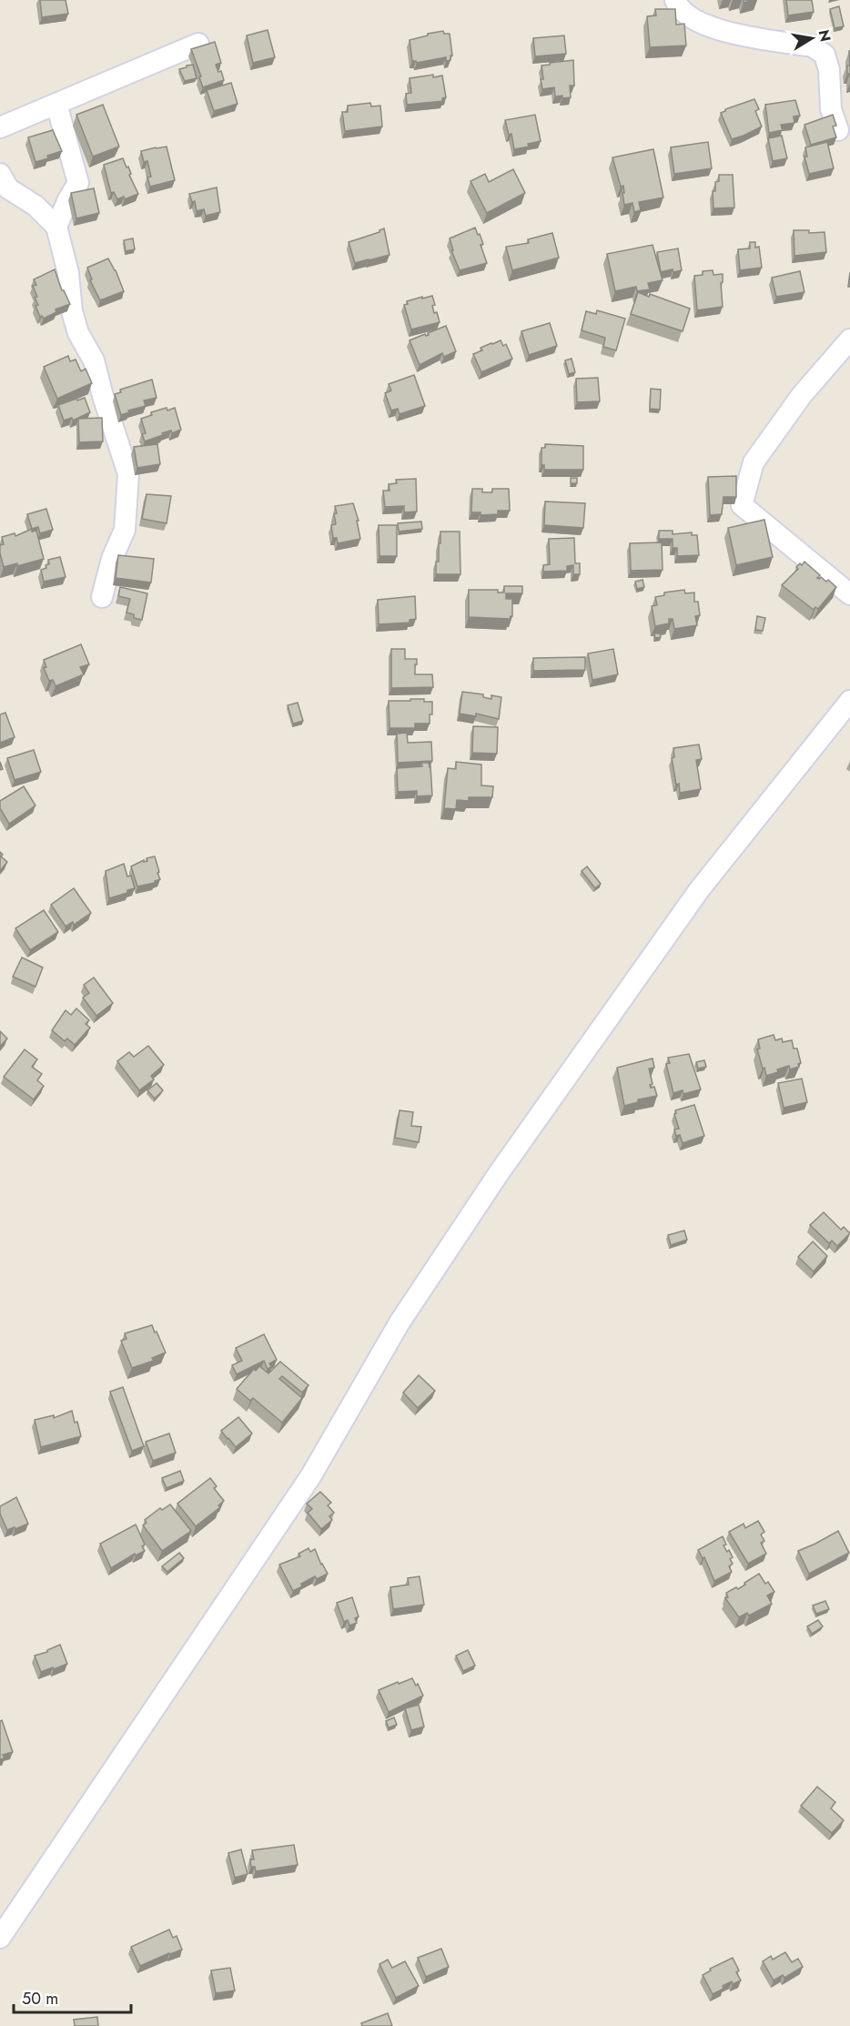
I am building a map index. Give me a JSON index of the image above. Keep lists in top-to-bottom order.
{
  "scale_bar": "50 m",
  "north": "right"
}
